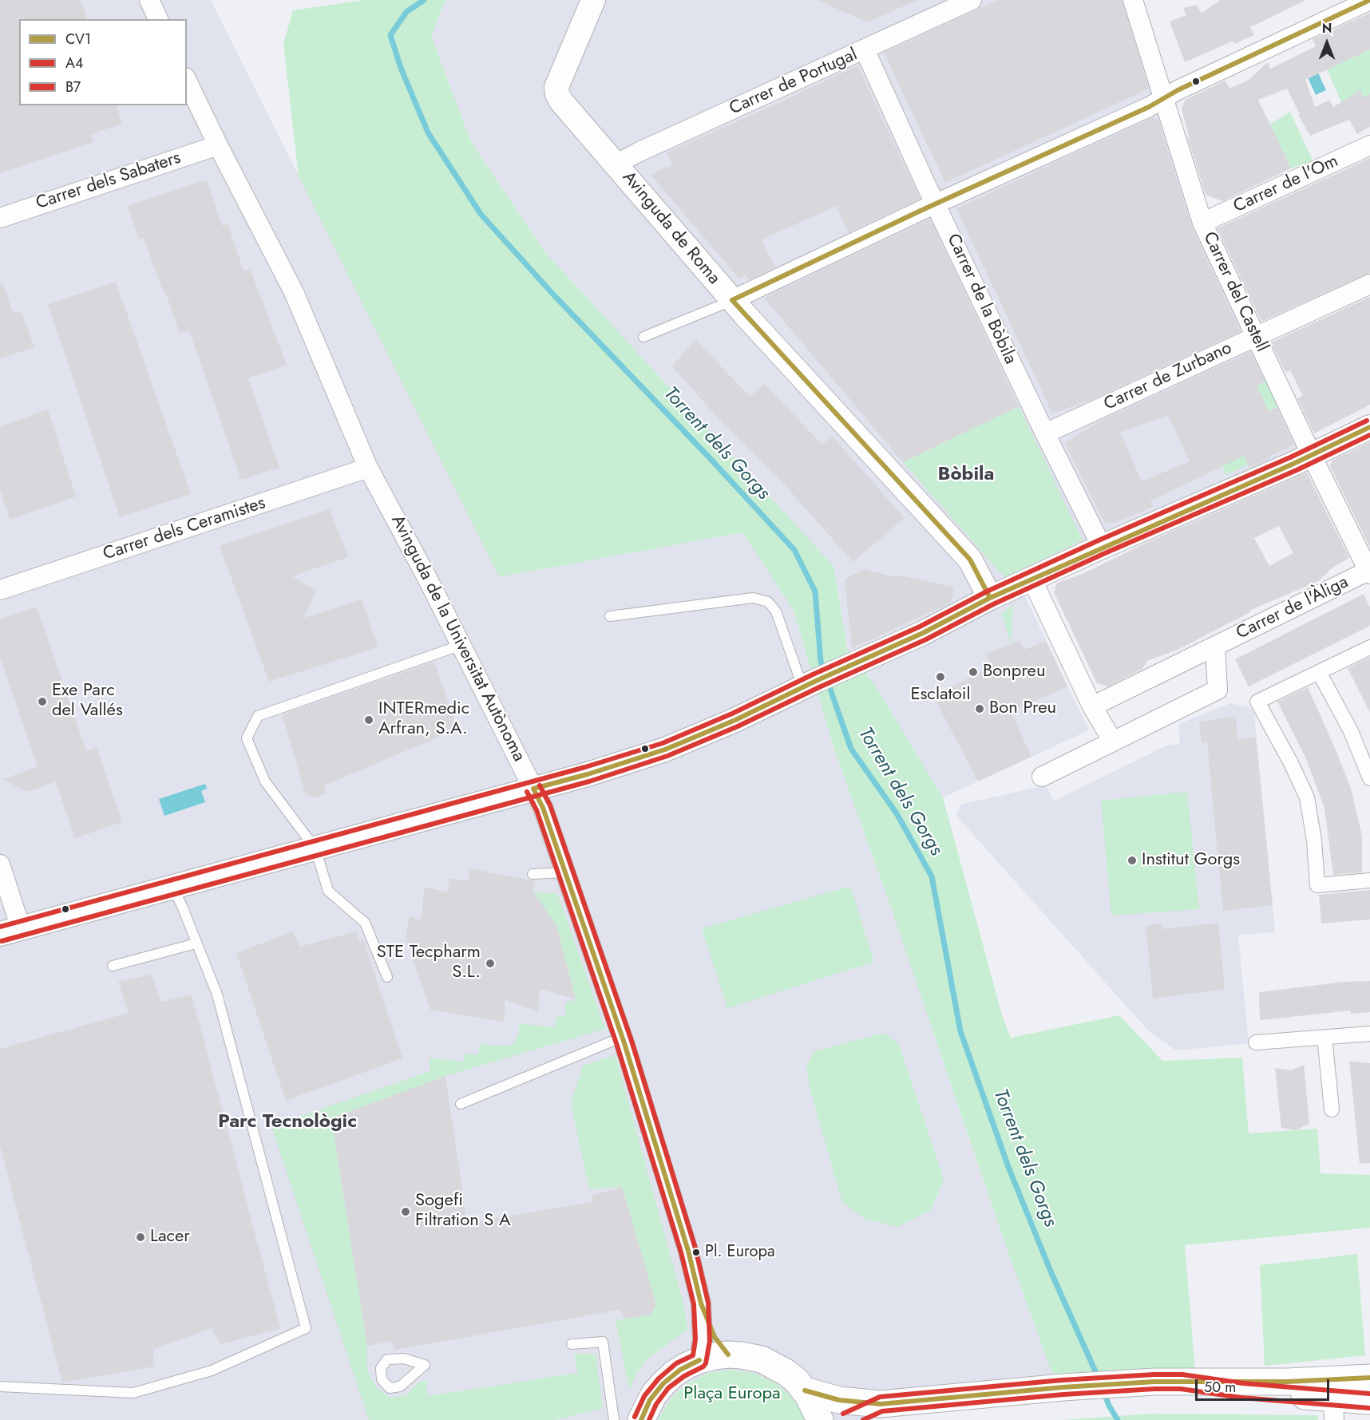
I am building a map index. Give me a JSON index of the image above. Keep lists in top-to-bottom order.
{
  "streets": {
    "street": [
      "Carrer de Portugal",
      "Carrer dels Sabaters",
      "Carrer de l'Om",
      "Avinguda de Roma",
      "Carrer del Castell",
      "Carrer de la Bòbila",
      "Carrer de Zurbano",
      "Carrer dels Ceramistes",
      "Carrer de l'Àliga",
      "Avinguda de la Universitat Autònoma"
    ]
  },
  "crossings": [
    ["Carrer de Portugal", "Avinguda de Roma"],
    ["Carrer de Portugal", "Carrer de la Bòbila"],
    ["Carrer dels Sabaters", "Avinguda de la Universitat Autònoma"],
    ["Carrer de l'Om", "Carrer del Castell"],
    ["Carrer del Castell", "Carrer de Zurbano"],
    ["Carrer del Castell", "Carrer de l'Àliga"],
    ["Carrer de la Bòbila", "Carrer de Zurbano"],
    ["Carrer dels Ceramistes", "Avinguda de la Universitat Autònoma"]
  ],
  "districts": ["Bòbila", "Parc Tecnològic"],
  "water": ["Torrent dels Gorgs"],
  "parks": ["Plaça Europa"],
  "places": [
    "Bonpreu",
    "Esclatoil",
    "Exe Parc del Vallés",
    "Bon Preu",
    "INTERmedic Arfran, S.A.",
    "Institut Gorgs",
    "STE Tecpharm S.L.",
    "Sogefi Filtration S A",
    "Lacer",
    "Pl. Europa"
  ],
  "lines": ["transit line CV1", "transit line B7", "transit line A4"],
  "legend": ["CV1", "A4", "B7"],
  "scale_bar": "50 m",
  "north": "top"
}
